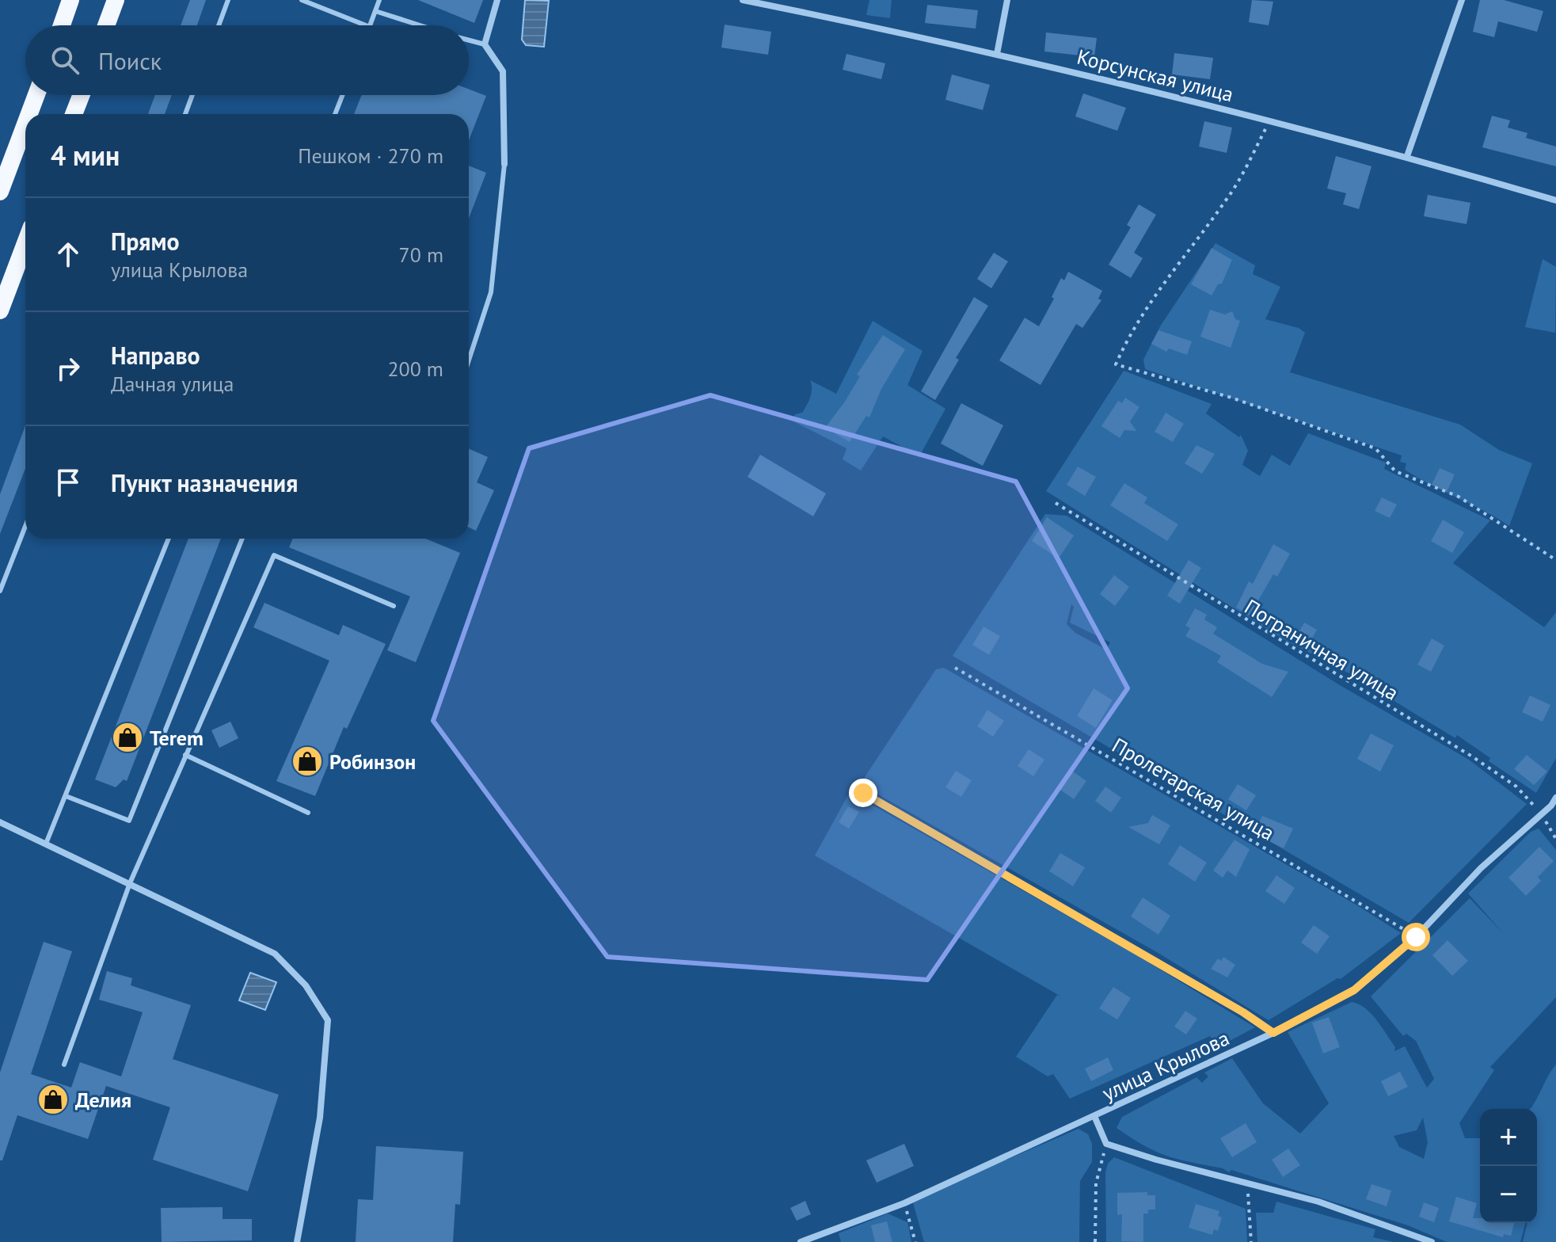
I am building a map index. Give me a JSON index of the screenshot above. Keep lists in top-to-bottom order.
{
  "streets": {
    "street": ["Корсунская улица", "улица Крылова"],
    "path": ["Пограничная улица", "Пролетарская улица"]
  },
  "crossings": [
    ["Пограничная улица", "улица Крылова"],
    ["Пролетарская улица", "улица Крылова"]
  ],
  "places": {
    "shop": ["Terem", "Робинзон", "Делия"]
  },
  "page": {
    "search": "Поиск",
    "heading": ["4 мин", "Пешком · 270 m"],
    "list": [
      ["Прямо", "улица Крылова", "70 m"],
      ["Направо", "Дачная улица", "200 m"],
      "Пункт назначения"
    ],
    "map_buttons": ["+", "−"]
  }
}
